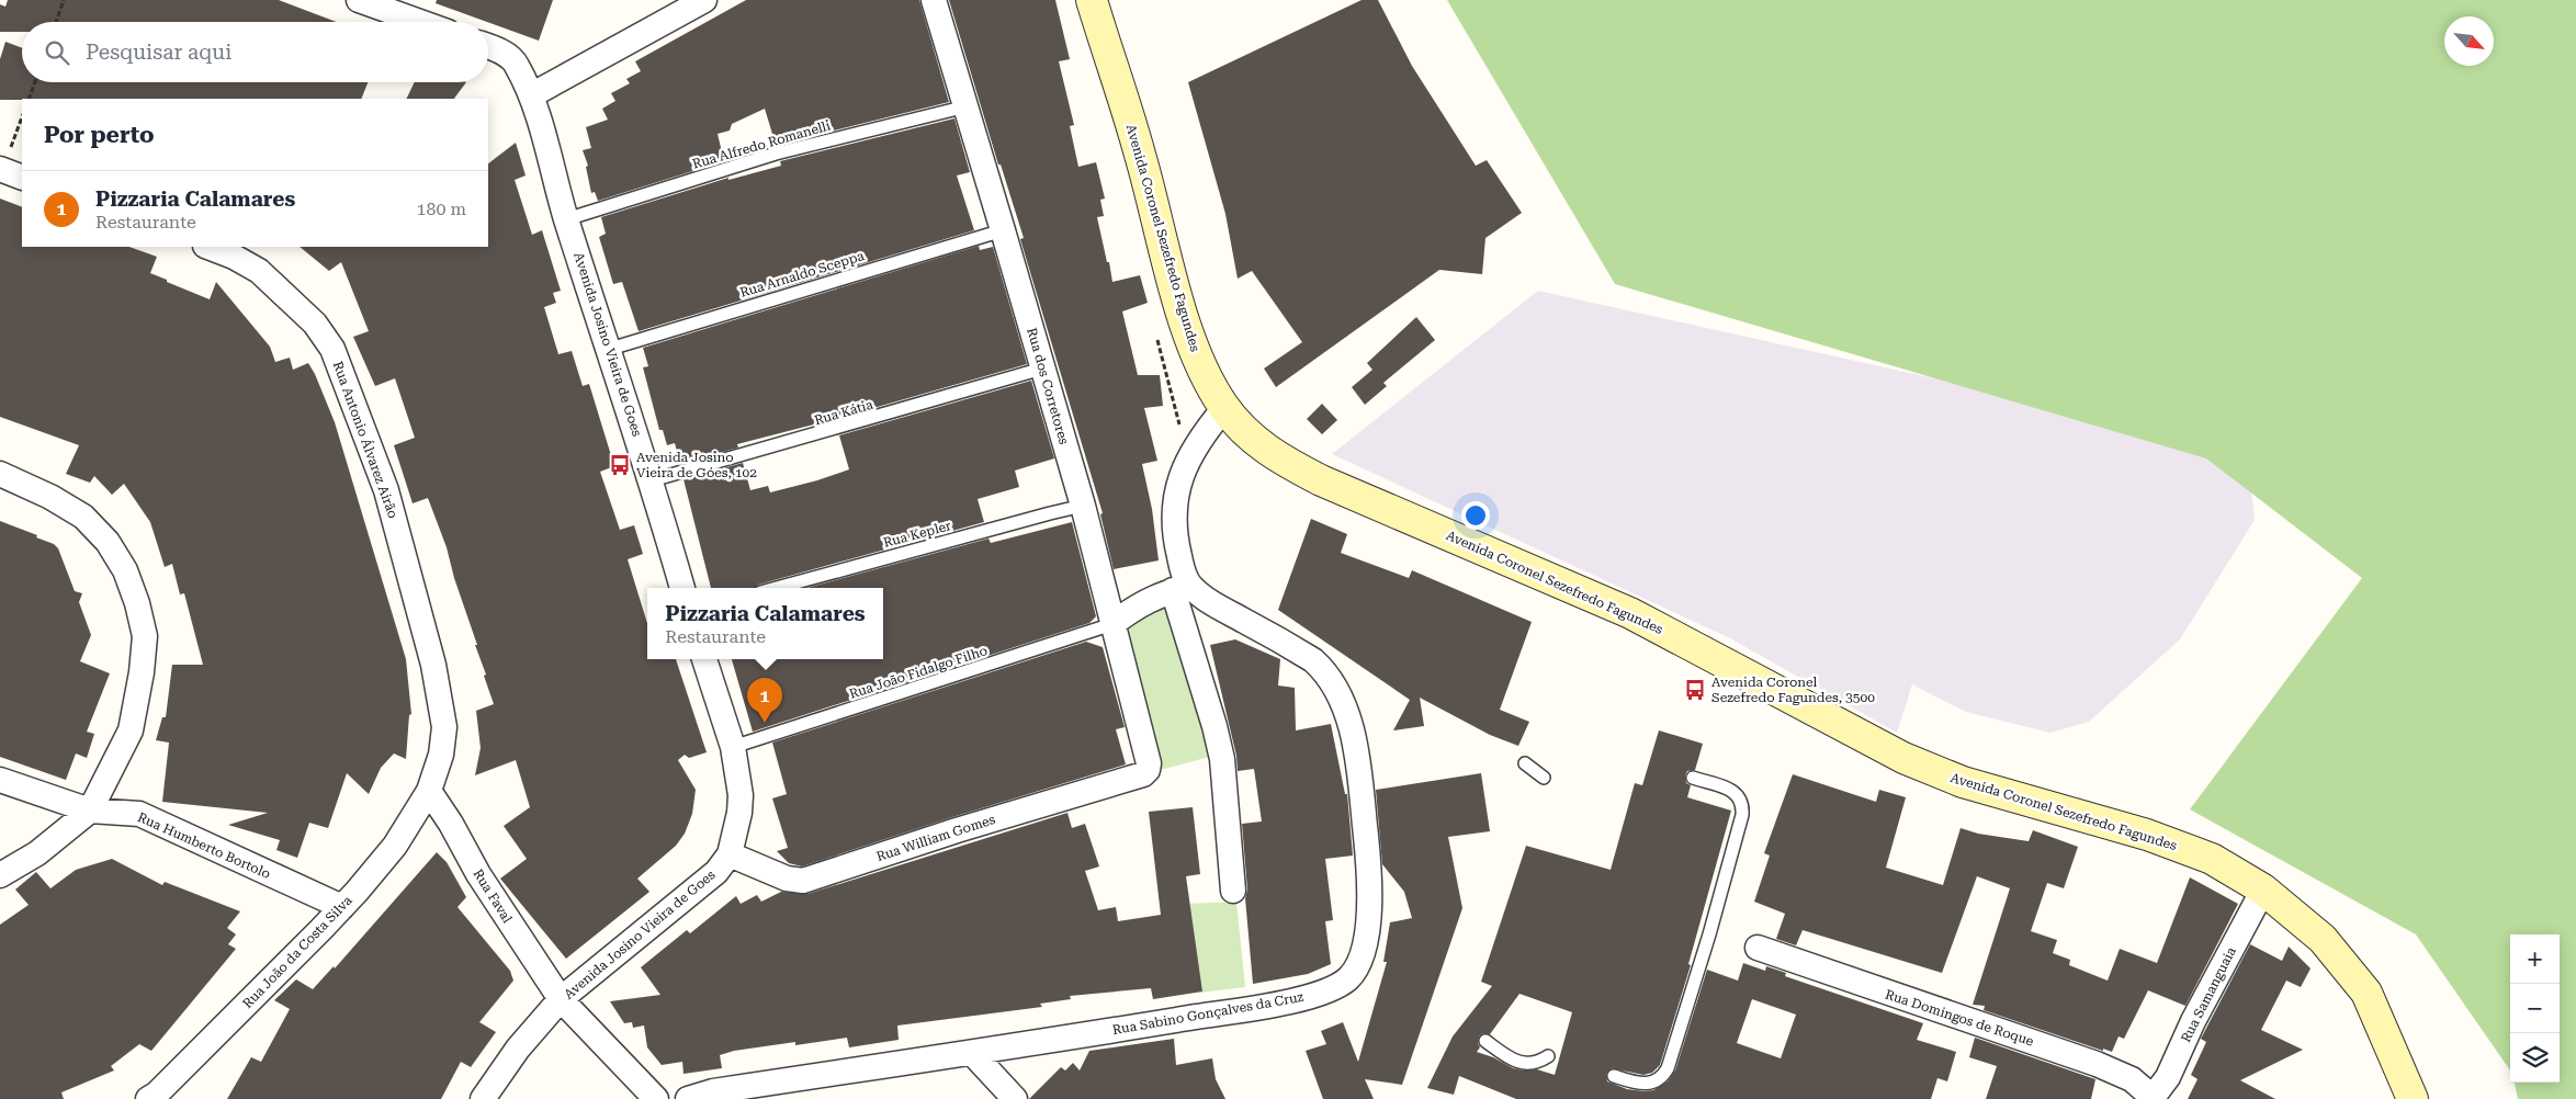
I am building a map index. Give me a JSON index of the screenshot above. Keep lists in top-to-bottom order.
{
  "streets": {
    "main road": ["Avenida Coronel Sezefredo Fagundes"],
    "street": [
      "Avenida Josino Vieira de Goes",
      "Rua dos Corretores",
      "Rua Antonio Álvarez Airão",
      "Rua William Gomes",
      "Rua Humberto Bortolo",
      "Rua Faval",
      "Rua João da Costa Silva",
      "Rua Samanguaia",
      "Rua Sabino Gonçalves da Cruz",
      "Rua Domingos de Roque"
    ],
    "lane": [
      "Rua Alfredo Romanelli",
      "Rua Arnaldo Sceppa",
      "Rua Kátia",
      "Rua Kepler",
      "Rua João Fidalgo Filho"
    ]
  },
  "crossings": [
    ["Rua Alfredo Romanelli", "Avenida Josino Vieira de Goes"],
    ["Rua Alfredo Romanelli", "Rua dos Corretores"],
    ["Avenida Coronel Sezefredo Fagundes", "Rua Samanguaia"],
    ["Rua Arnaldo Sceppa", "Avenida Josino Vieira de Goes"],
    ["Rua Arnaldo Sceppa", "Rua dos Corretores"],
    ["Avenida Josino Vieira de Goes", "Rua Kátia"],
    ["Avenida Josino Vieira de Goes", "Rua João Fidalgo Filho"],
    ["Avenida Josino Vieira de Goes", "Rua William Gomes"],
    ["Avenida Josino Vieira de Goes", "Rua Faval"],
    ["Rua dos Corretores", "Rua Kátia"],
    ["Rua dos Corretores", "Rua Kepler"],
    ["Rua dos Corretores", "Rua João Fidalgo Filho"],
    ["Rua dos Corretores", "Rua William Gomes"],
    ["Rua Antonio Álvarez Airão", "Rua Faval"],
    ["Rua Antonio Álvarez Airão", "Rua João da Costa Silva"],
    ["Rua Humberto Bortolo", "Rua João da Costa Silva"],
    ["Rua Faval", "Rua João da Costa Silva"],
    ["Rua Samanguaia", "Rua Domingos de Roque"]
  ],
  "places": {
    "bus stop": ["Avenida Josino Vieira de Góes, 102", "Avenida Coronel Sezefredo Fagundes, 3500"]
  },
  "north": "bottom right",
  "page": {
    "search": "Pesquisar aqui",
    "heading": "Por perto",
    "list": [
      {
        "mark": "1",
        "name": "Pizzaria Calamares",
        "note": "Restaurante",
        "value": "180 m"
      }
    ],
    "popup": ["Pizzaria Calamares", "Restaurante"],
    "pins": "1",
    "map_buttons": ["+", "−"]
  }
}
